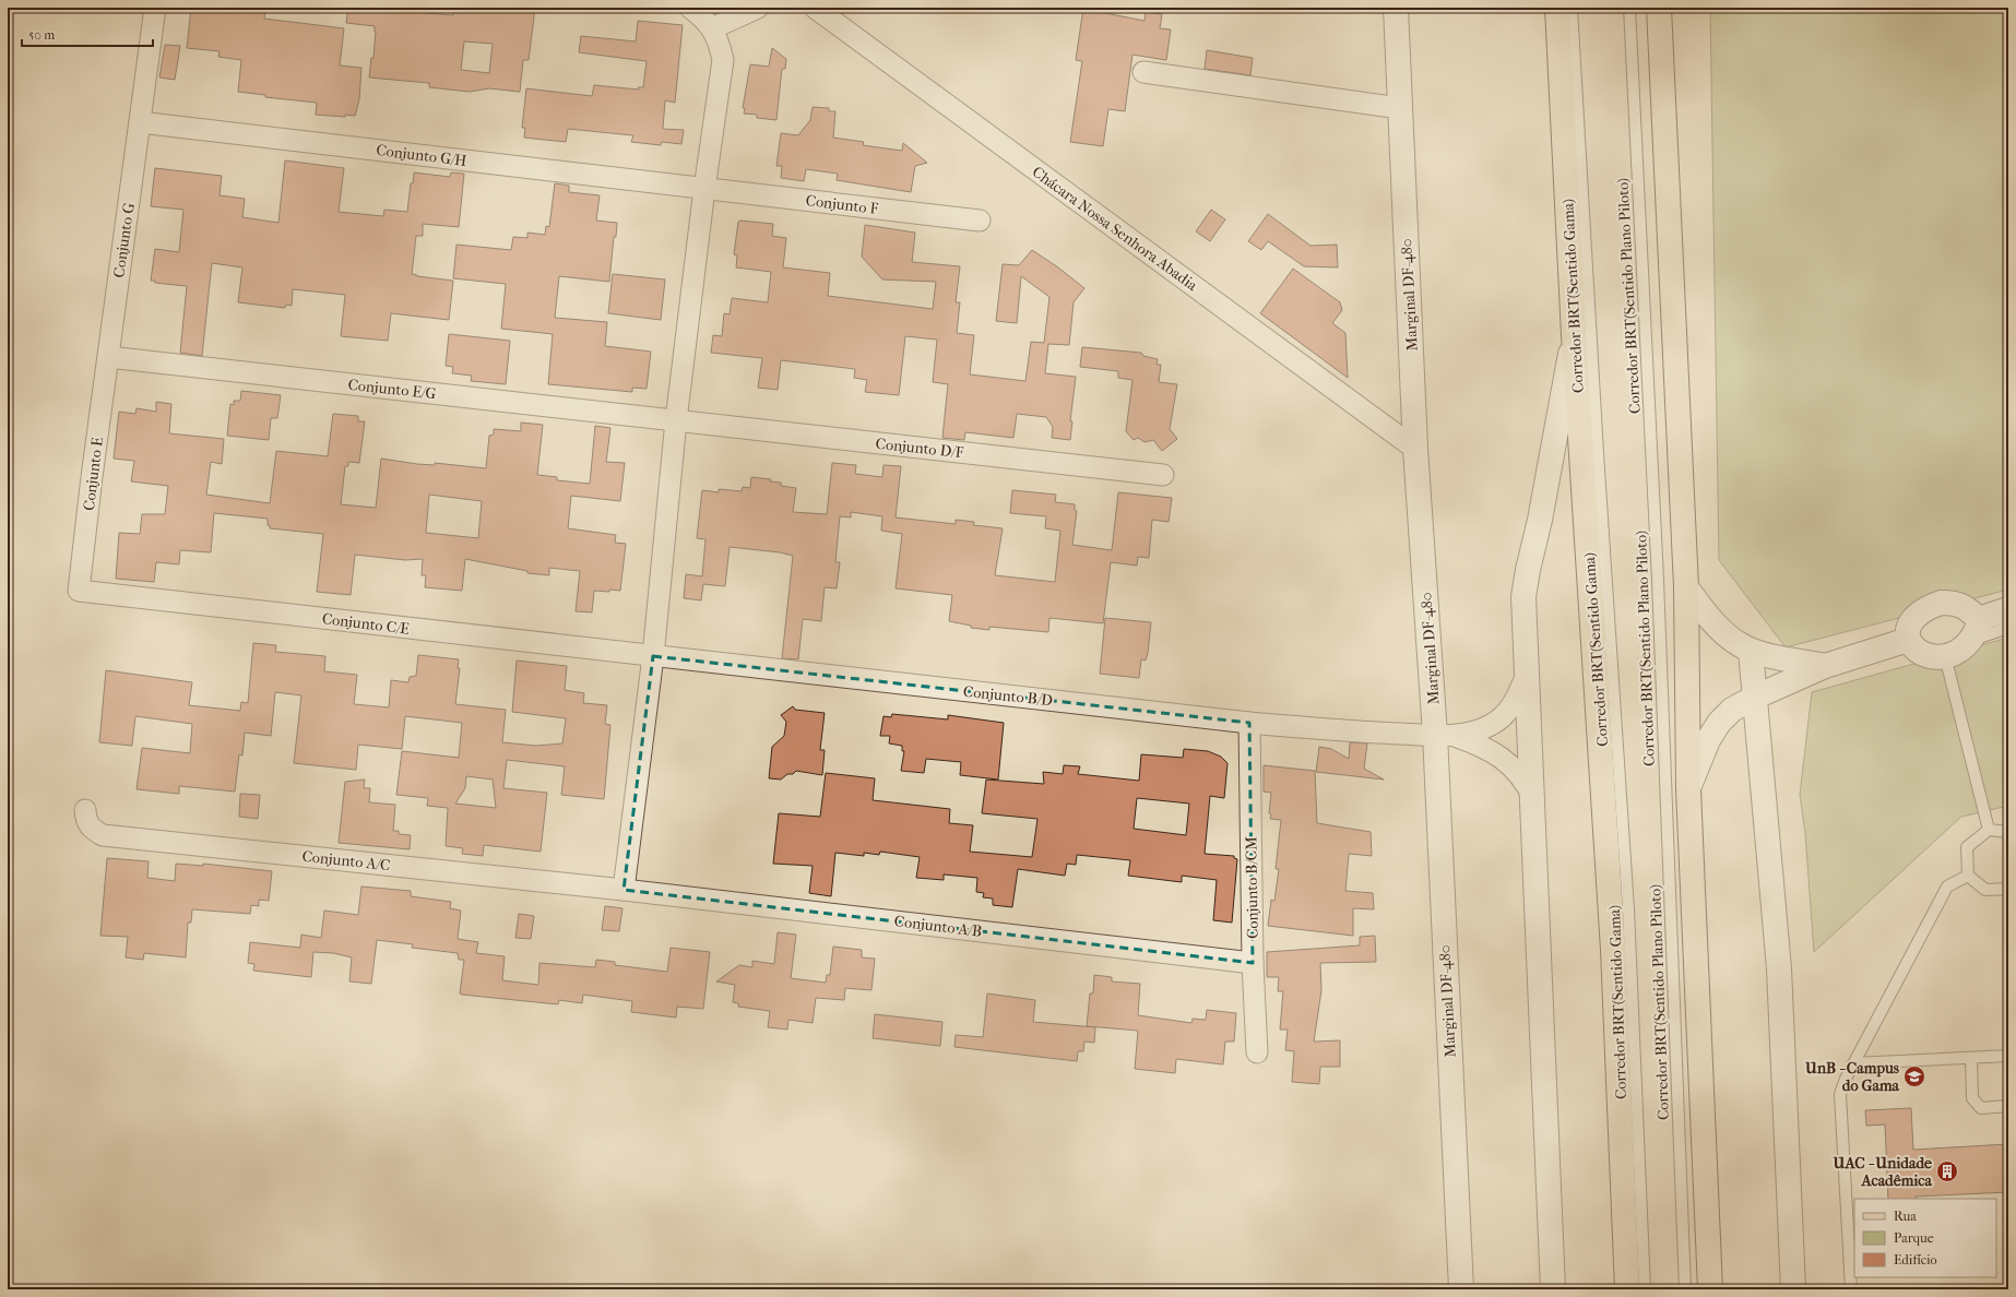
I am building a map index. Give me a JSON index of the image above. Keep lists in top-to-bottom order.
{
  "streets": {
    "street": [
      "Conjunto G/H",
      "Conjunto F",
      "Chácara Nossa Senhora Abadia",
      "Conjunto G",
      "Marginal DF-480",
      "Conjunto E/G",
      "Conjunto D/F",
      "Conjunto E",
      "Conjunto C/E",
      "Conjunto B/D",
      "Conjunto A/C",
      "Conjunto B/CM",
      "Conjunto A/B"
    ],
    "lane": ["Corredor BRT(Sentido Gama)", "Corredor BRT(Sentido Plano Piloto)"]
  },
  "crossings": [
    ["Conjunto G/H", "Conjunto F"],
    ["Conjunto G/H", "Conjunto G"],
    ["Chácara Nossa Senhora Abadia", "Marginal DF-480"],
    ["Conjunto G", "Conjunto E/G"],
    ["Conjunto G", "Conjunto E"],
    ["Marginal DF-480", "Conjunto B/D"],
    ["Conjunto E/G", "Conjunto D/F"],
    ["Conjunto E/G", "Conjunto E"],
    ["Conjunto E", "Conjunto C/E"],
    ["Conjunto C/E", "Conjunto B/D"],
    ["Conjunto B/D", "Conjunto B/CM"],
    ["Conjunto A/C", "Conjunto A/B"],
    ["Conjunto B/CM", "Conjunto A/B"]
  ],
  "places": {
    "school or university": ["UnB - Campus do Gama"],
    "building": ["UAC - Unidade Acadêmica"]
  },
  "legend": ["Rua", "Parque", "Edifício"],
  "scale_bar": "50 m"
}
